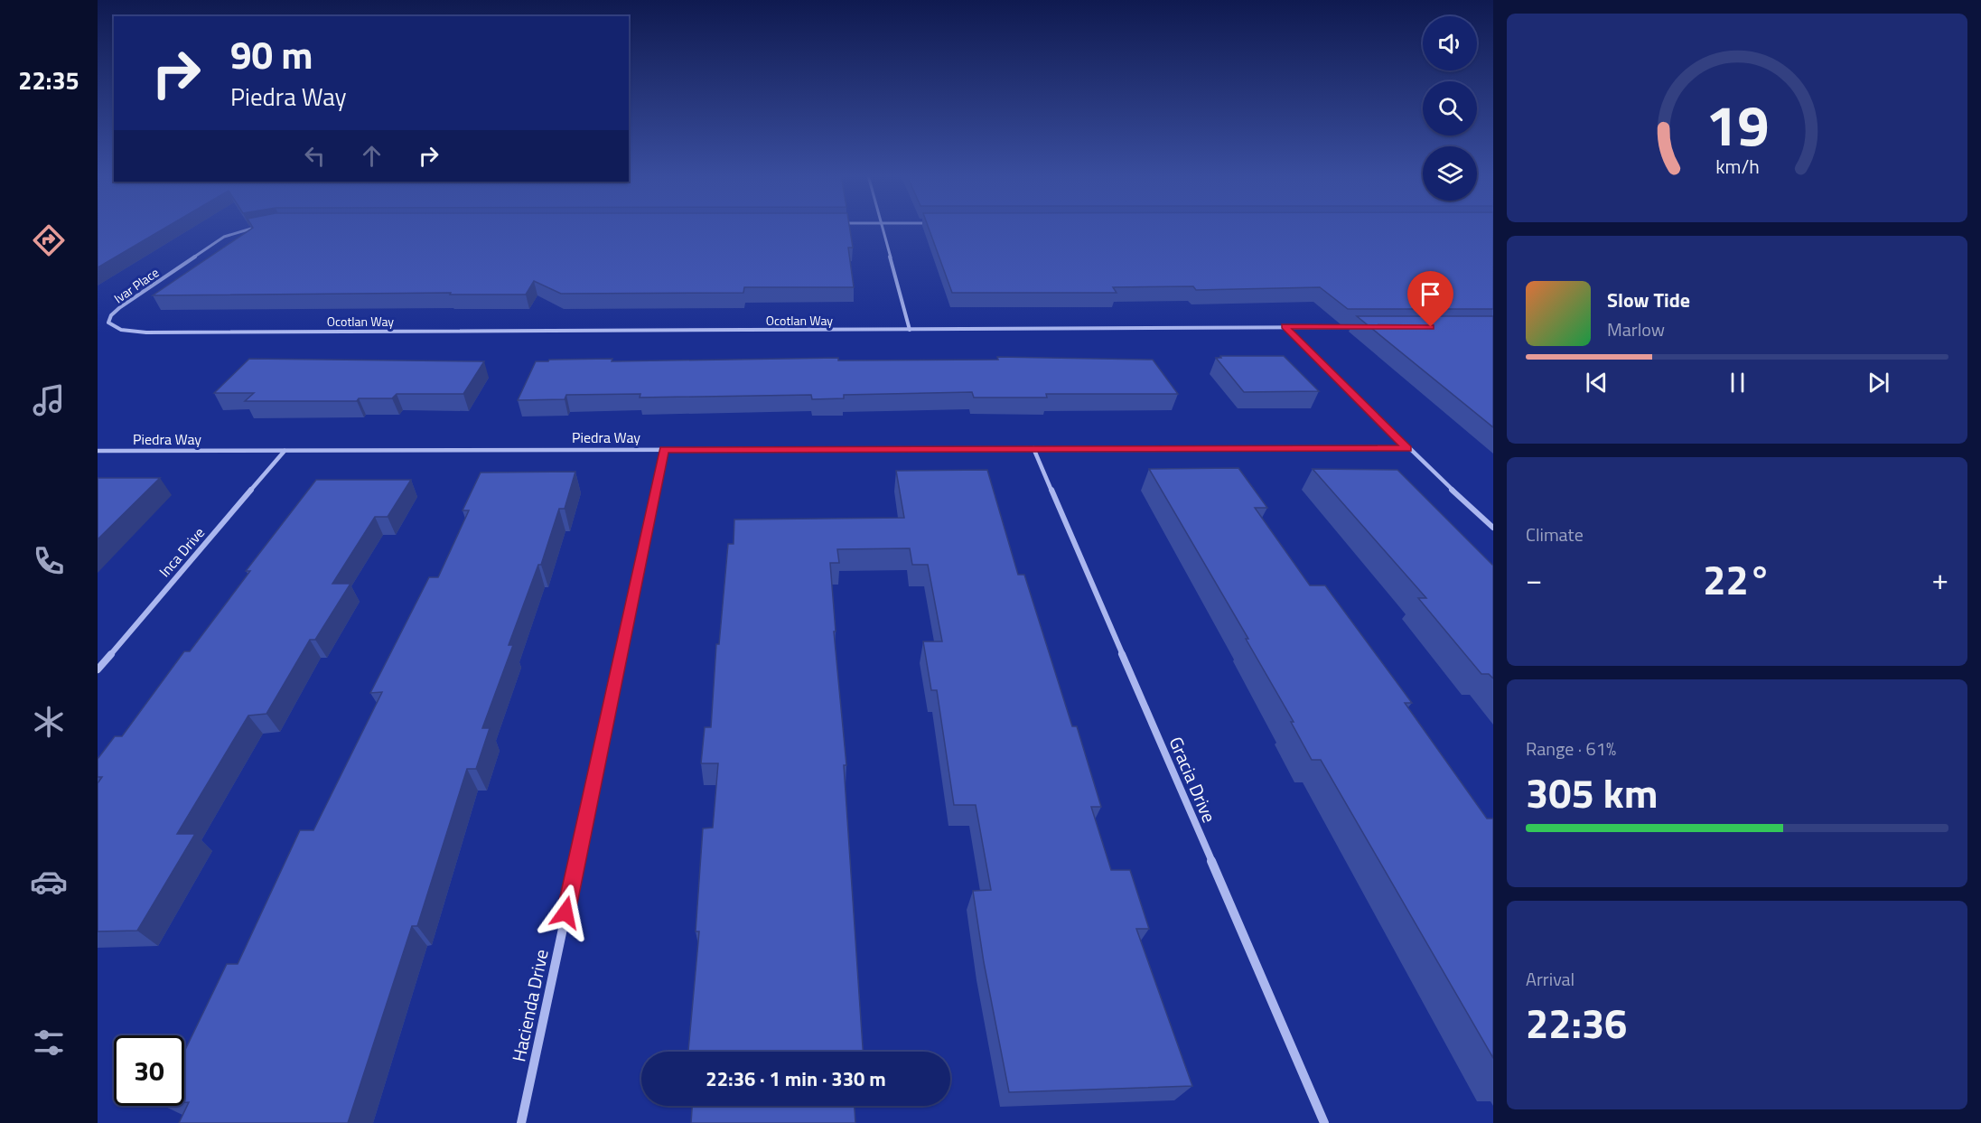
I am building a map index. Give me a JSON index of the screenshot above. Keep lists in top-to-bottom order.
{
  "streets": {
    "street": [
      "Ivar Place",
      "Ocotlan Way",
      "Piedra Way",
      "Inca Drive",
      "Gracia Drive",
      "Hacienda Drive"
    ]
  },
  "crossings": [
    ["Ivar Place", "Ocotlan Way"],
    ["Piedra Way", "Inca Drive"],
    ["Piedra Way", "Gracia Drive"],
    ["Piedra Way", "Hacienda Drive"]
  ],
  "page": {
    "tabs": "22:35",
    "turn": ["90 m", "Piedra Way"],
    "song": ["Slow Tide", "Marlow"],
    "tile": [
      "Climate",
      ["Range · 61%", "305 km"],
      ["Arrival", "22:36"]
    ],
    "heat": ["−", "22°", "+"],
    "limit": "30",
    "trip": "22:36 · 1 min · 330 m",
    "gauge": ["19", "km/h"]
  }
}
